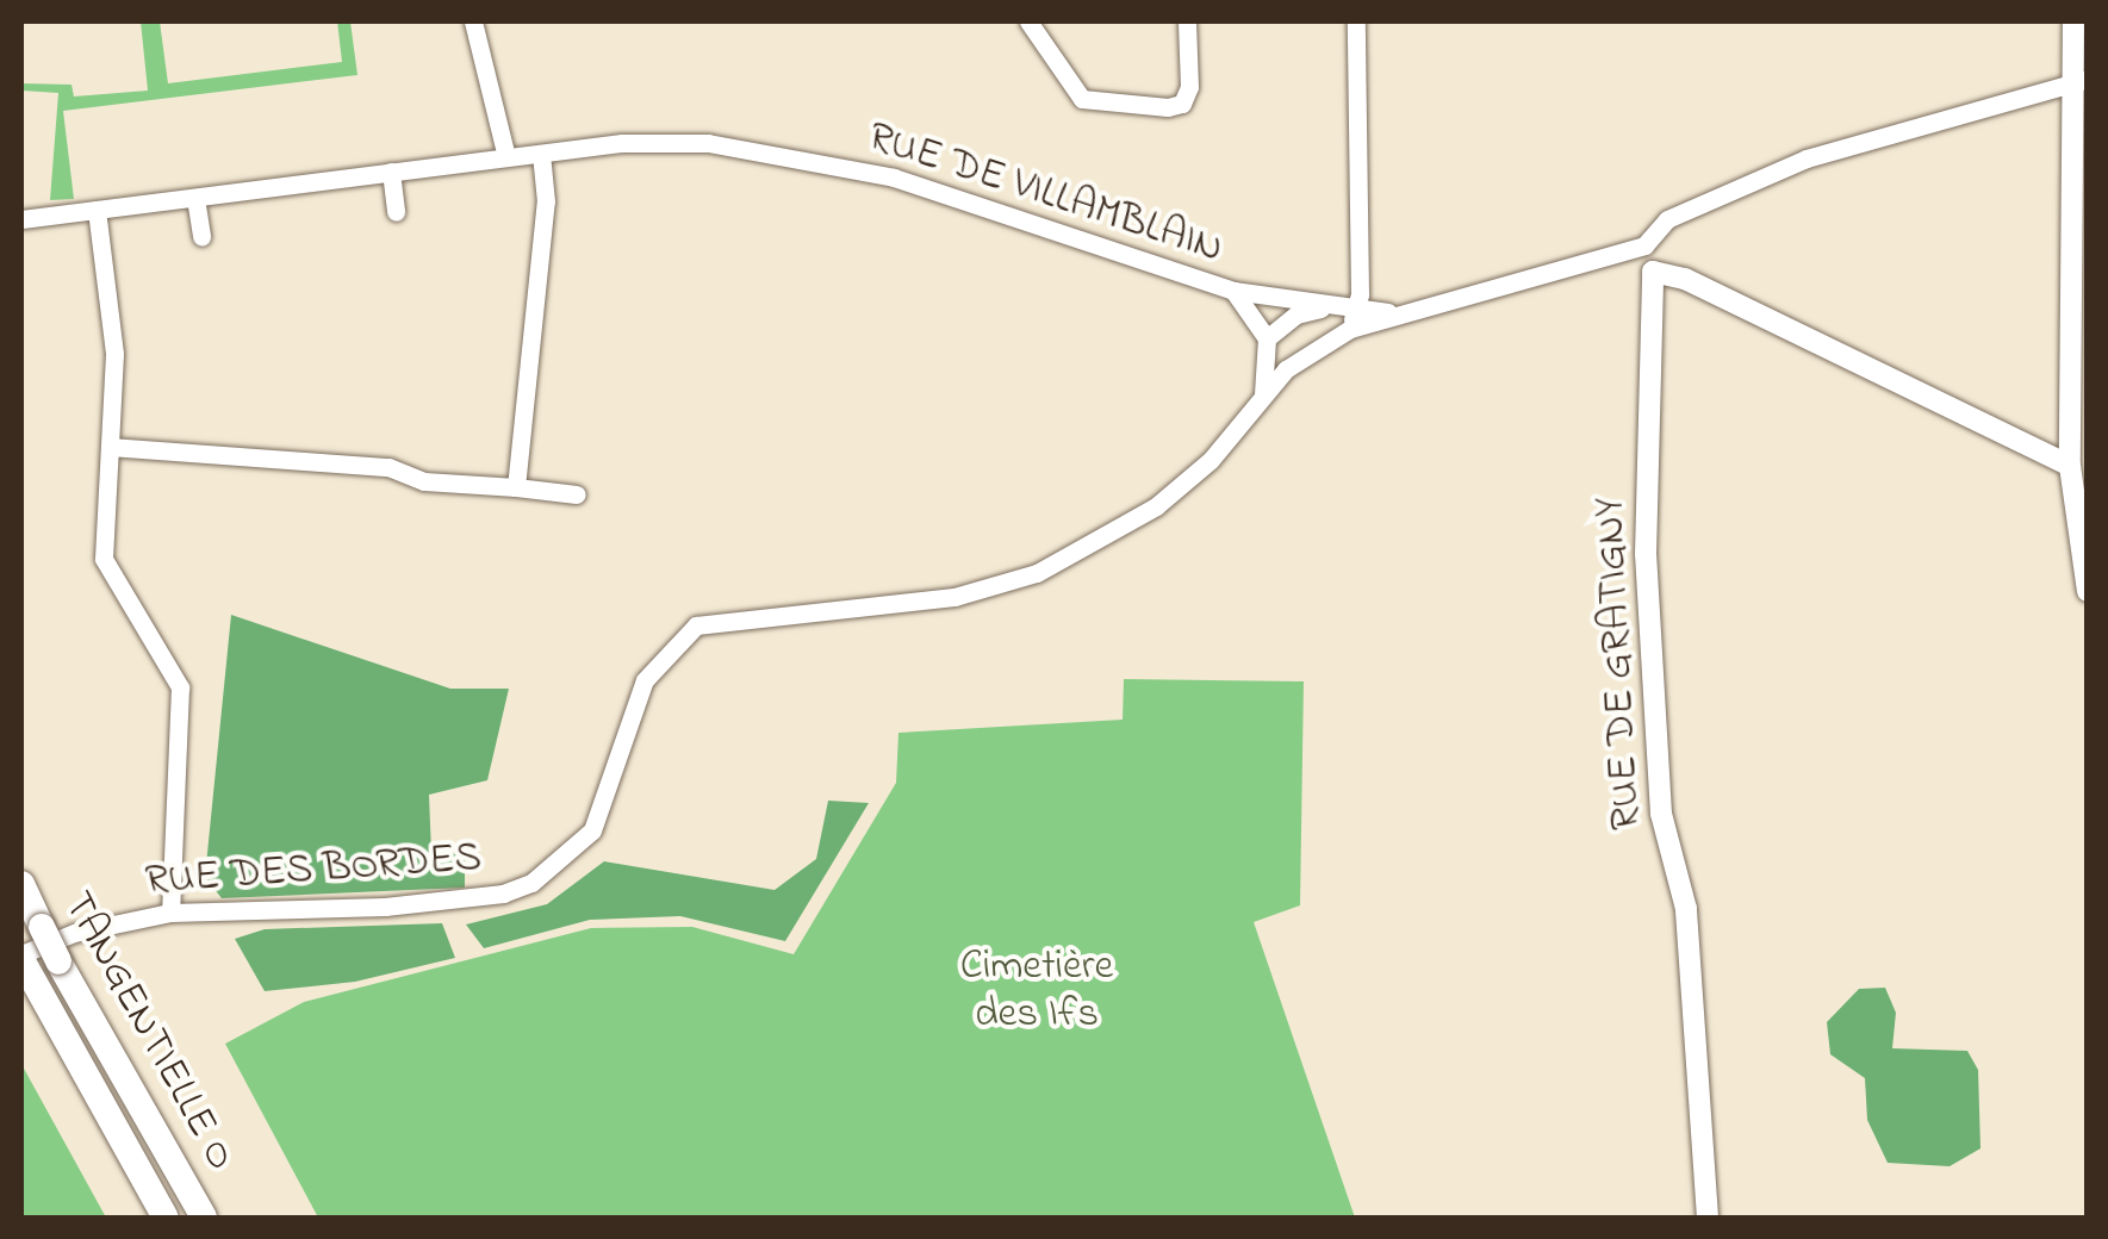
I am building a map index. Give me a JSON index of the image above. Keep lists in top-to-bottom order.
{
  "streets": {
    "main road": ["TANGENTIELLE O"],
    "street": ["RUE DE VILLAMBLAIN", "RUE DE GRATIGNY", "RUE DES BORDES"]
  },
  "crossings": [
    ["RUE DE VILLAMBLAIN", "RUE DE GRATIGNY"],
    ["RUE DE VILLAMBLAIN", "RUE DES BORDES"],
    ["RUE DES BORDES", "TANGENTIELLE O"]
  ],
  "parks": ["Cimetière des Ifs"]
}
